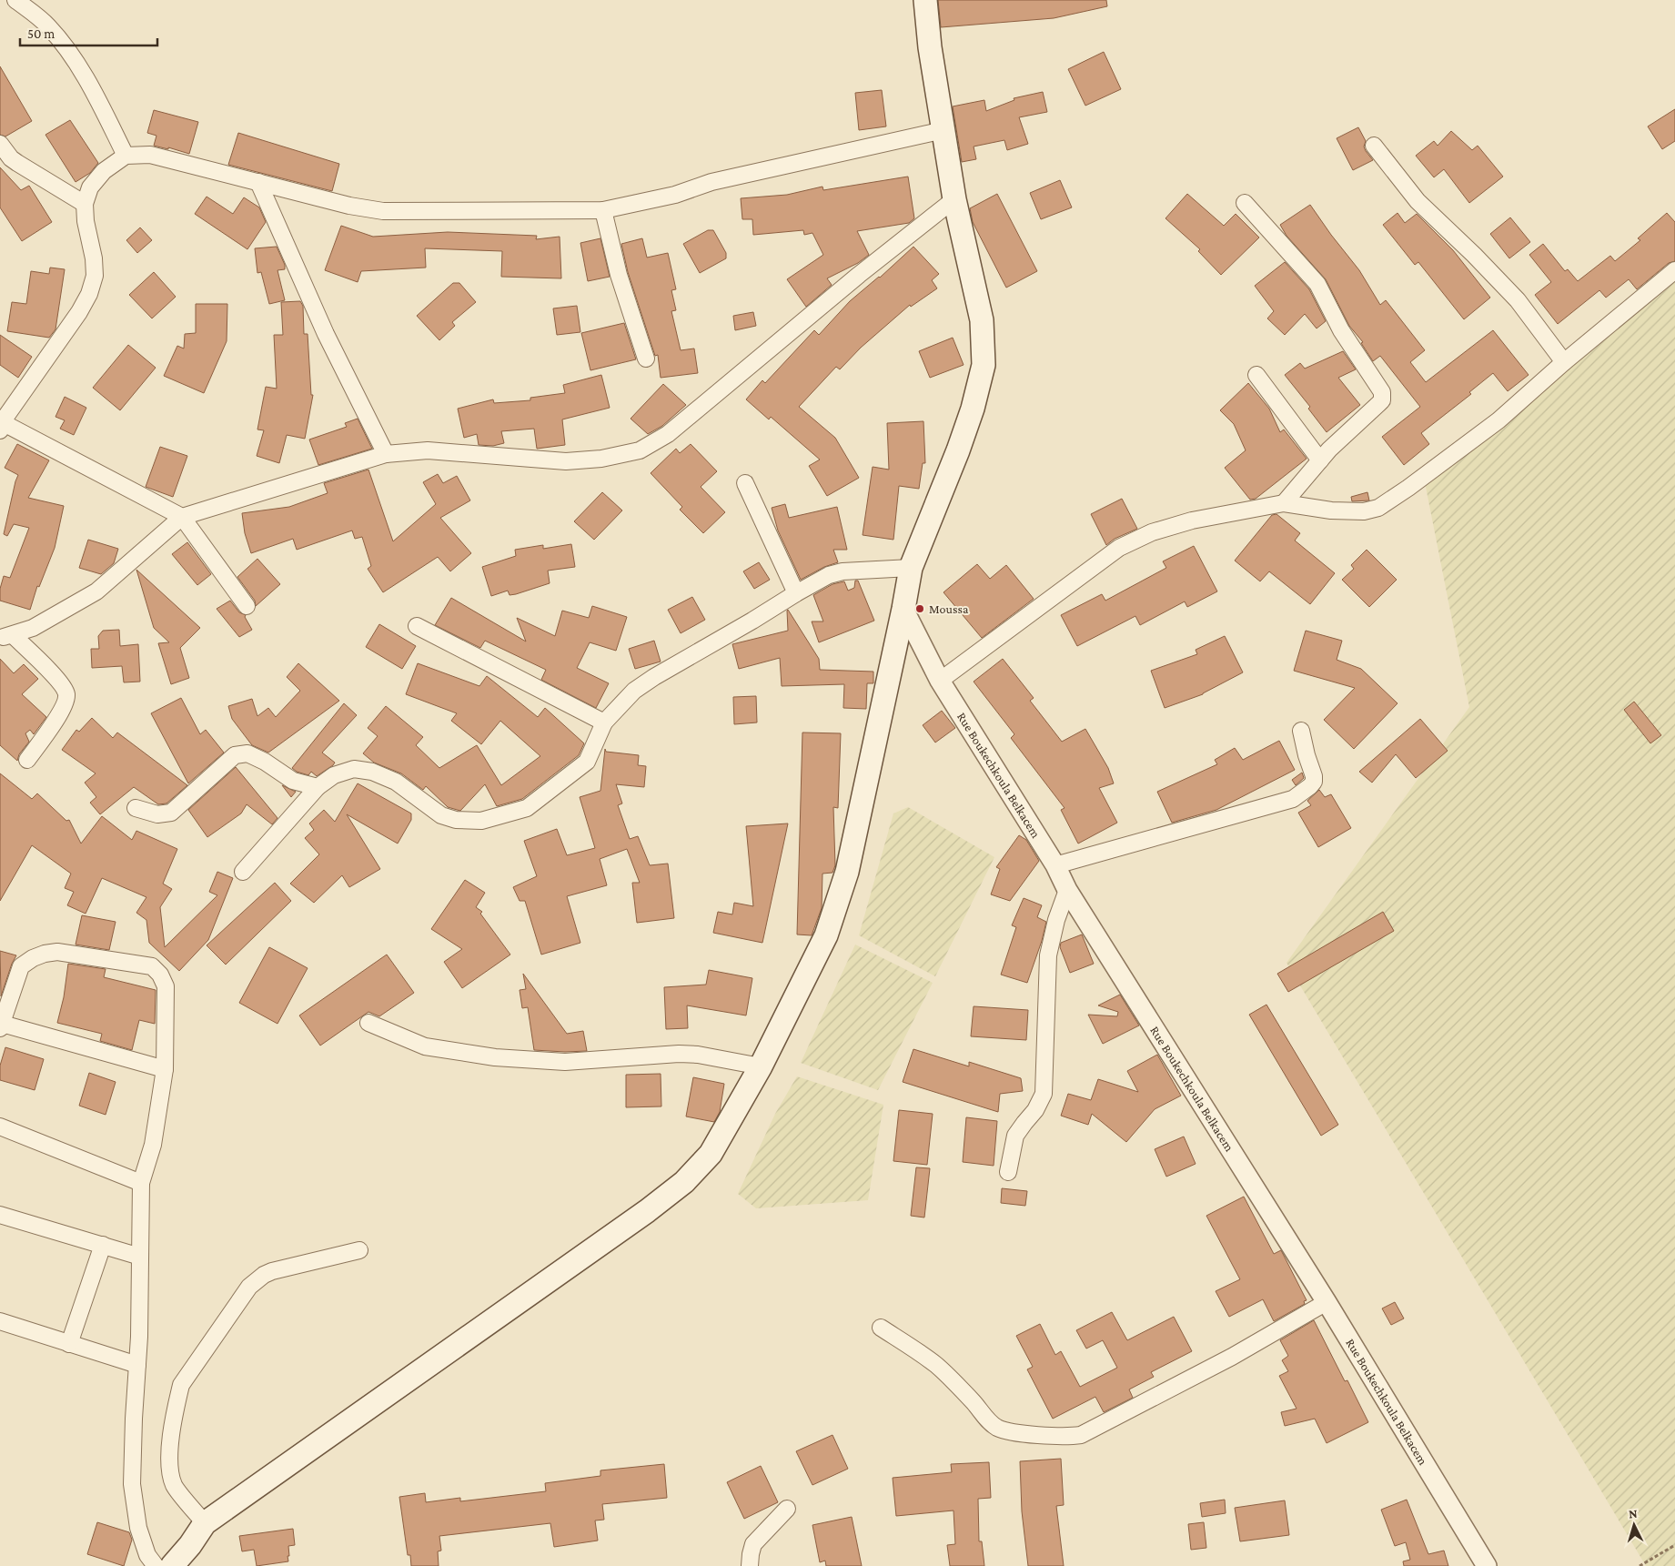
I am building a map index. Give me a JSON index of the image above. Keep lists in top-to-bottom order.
{
  "streets": {
    "street": ["Rue Boukechkoula Belkacem"]
  },
  "places": ["Moussa"],
  "scale_bar": "50 m",
  "north": "top"
}
